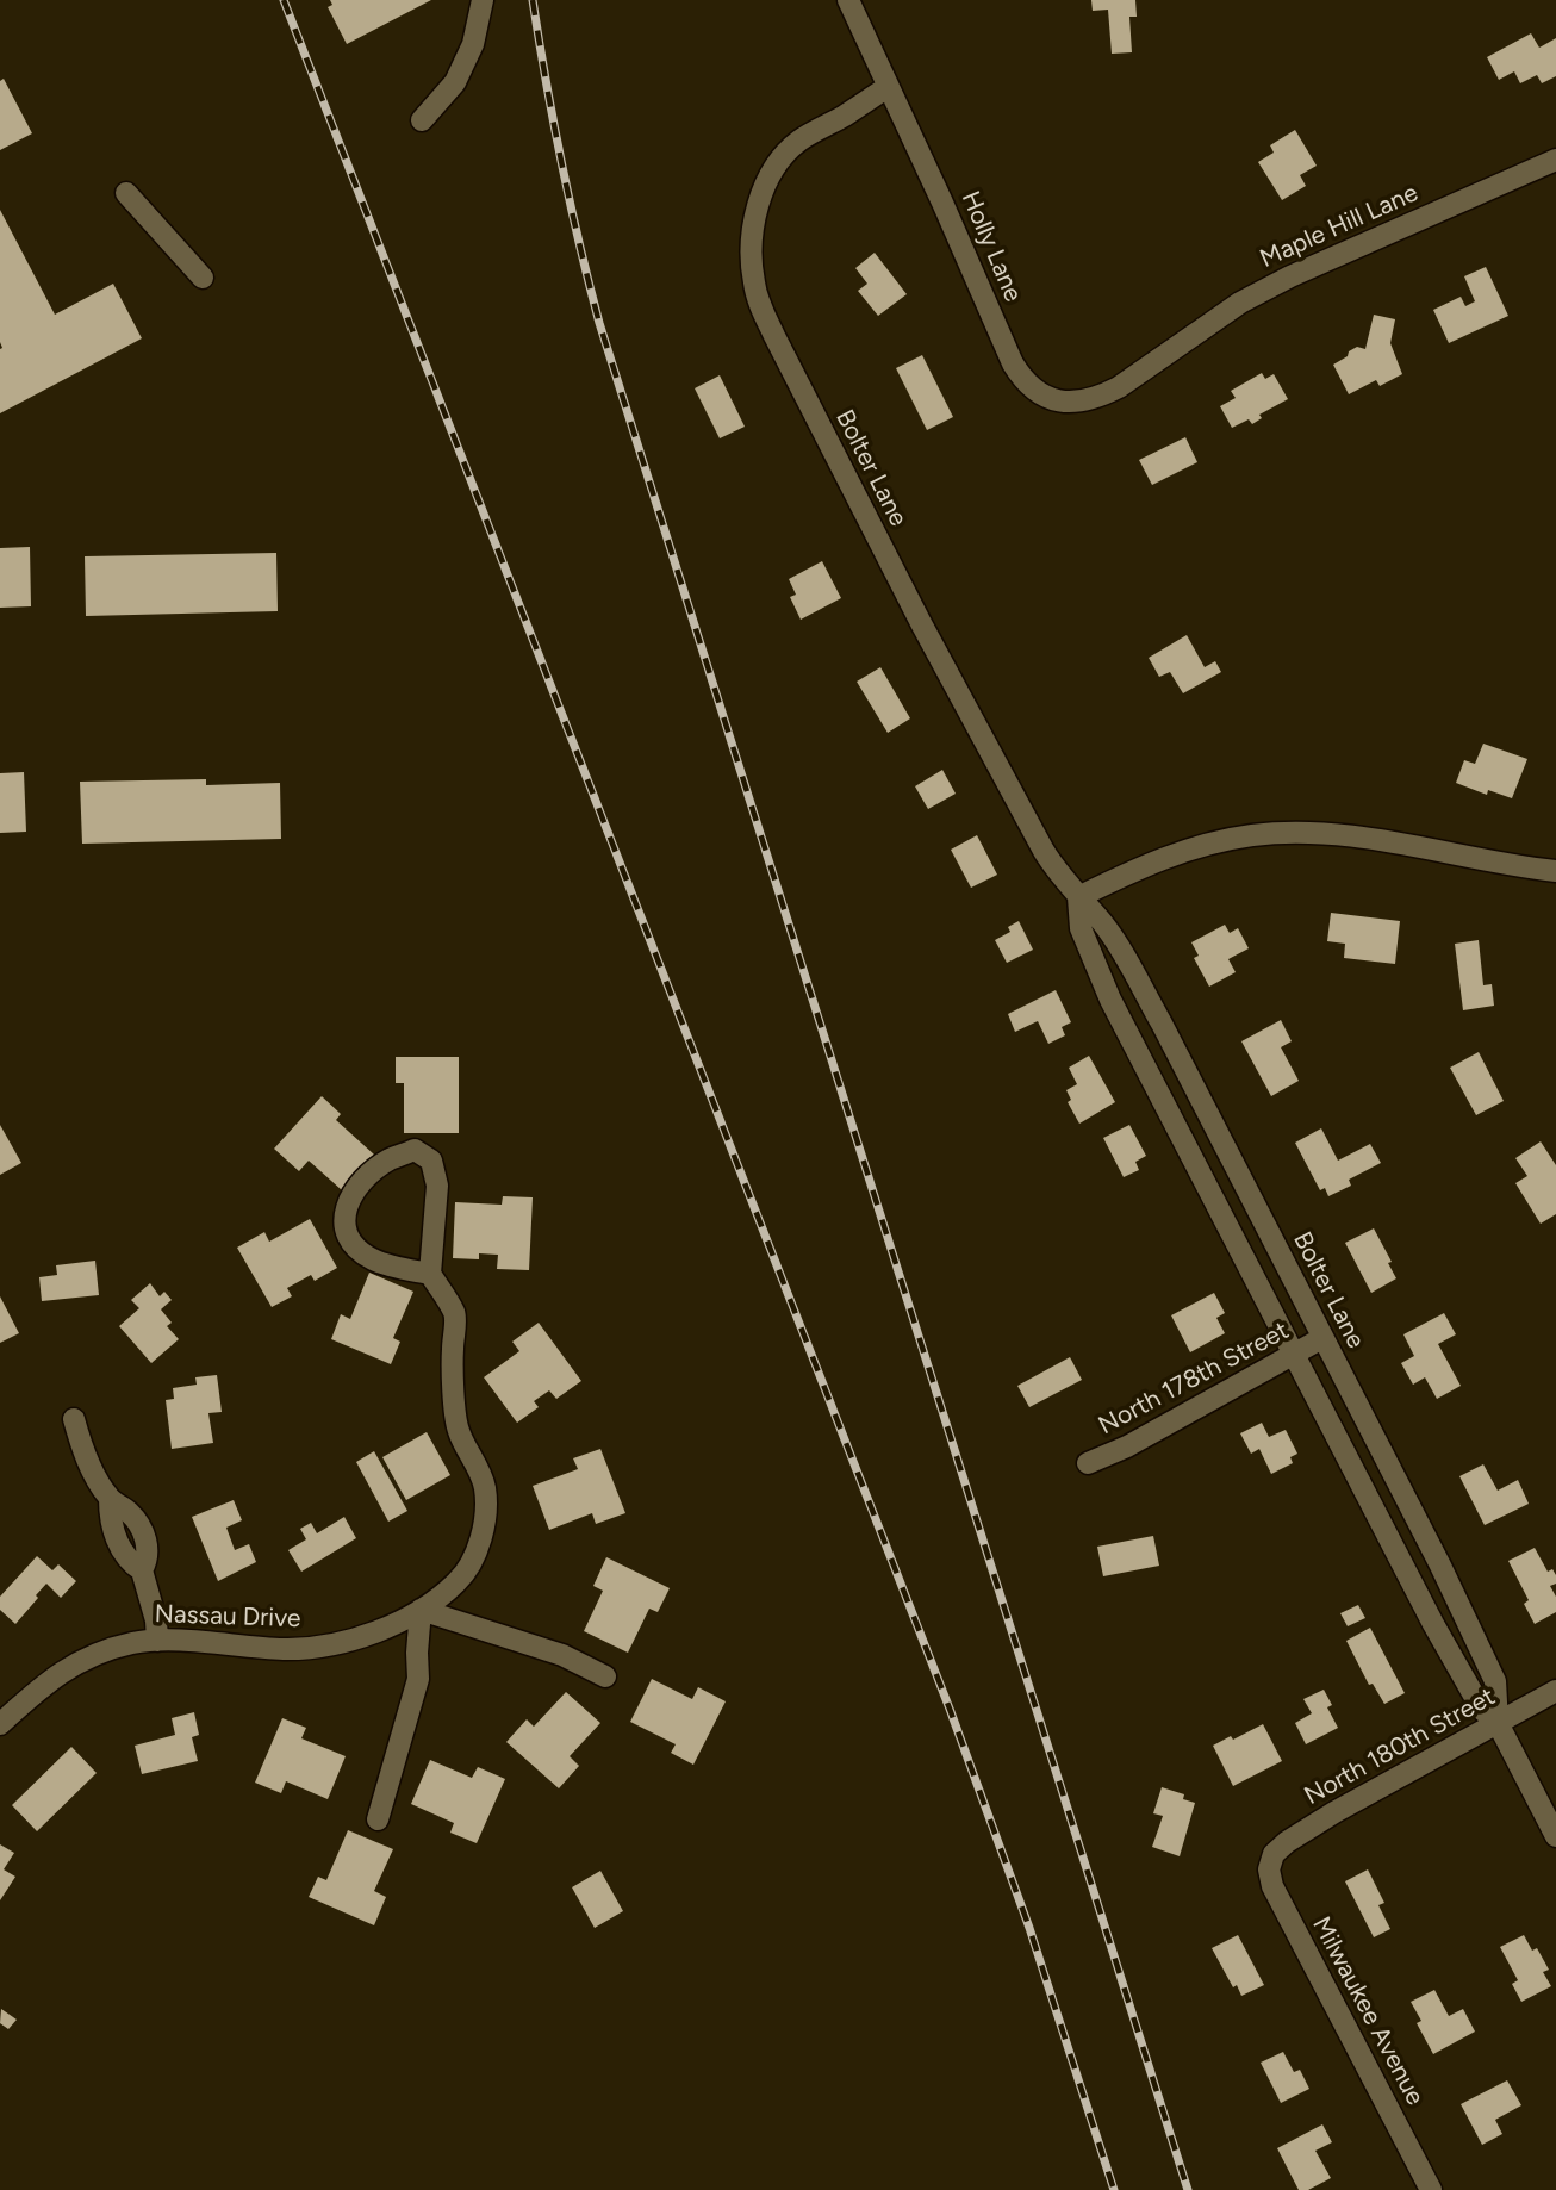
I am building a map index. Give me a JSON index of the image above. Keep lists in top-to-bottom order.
{
  "streets": {
    "street": [
      "Maple Hill Lane",
      "Holly Lane",
      "Bolter Lane",
      "North 178th Street",
      "Nassau Drive",
      "North 180th Street",
      "Milwaukee Avenue"
    ]
  },
  "crossings": [
    ["Maple Hill Lane", "Holly Lane"],
    ["Holly Lane", "Bolter Lane"],
    ["Bolter Lane", "North 178th Street"],
    ["Bolter Lane", "North 180th Street"],
    ["North 180th Street", "Milwaukee Avenue"]
  ]
}
